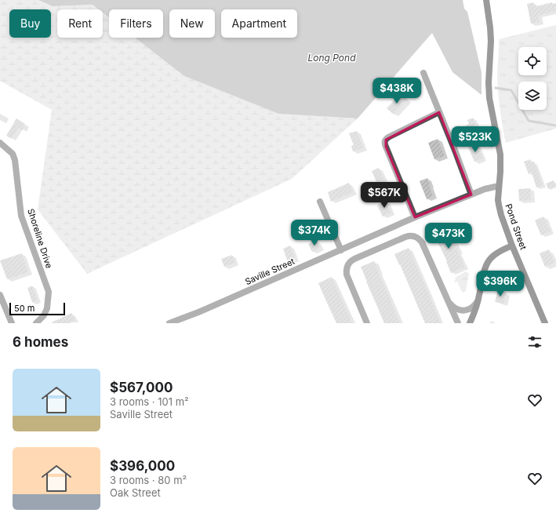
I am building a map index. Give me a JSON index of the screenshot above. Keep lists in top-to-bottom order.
{
  "streets": {
    "street": ["Pond Street", "Shoreline Drive", "Saville Street"]
  },
  "crossings": [
    ["Pond Street", "Saville Street"]
  ],
  "water": ["Long Pond"],
  "scale_bar": "50 m",
  "page": {
    "chip": [
      "Buy",
      "Rent",
      "Filters",
      "New",
      "Apartment"
    ],
    "price": [
      "$438K",
      "$523K",
      "$567K",
      "$374K",
      "$473K",
      "$396K"
    ],
    "scale": "50 m",
    "heading": "6 homes",
    "list": [
      {
        "name": "$567,000",
        "note": "3 rooms · 101 m² · Saville Street"
      },
      {
        "name": "$396,000",
        "note": "3 rooms · 80 m² · Oak Street"
      }
    ]
  }
}
